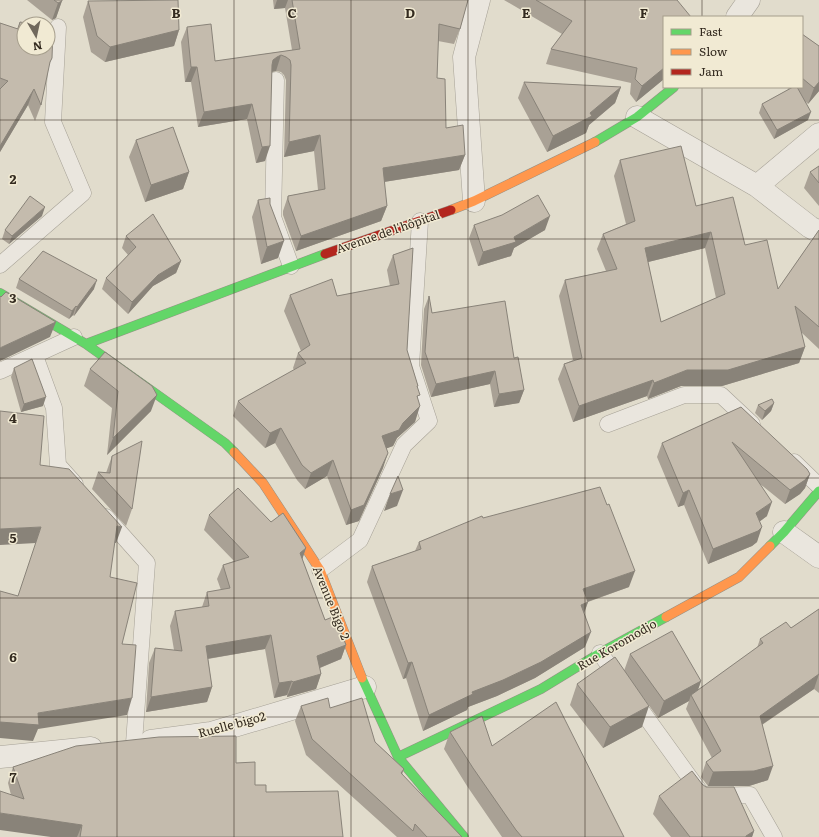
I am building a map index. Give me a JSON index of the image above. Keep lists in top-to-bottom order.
{
  "streets": {
    "street": [
      "Avenue de l'hôpital",
      "Avenue Bigo 2",
      "Rue Koromodjo",
      "Ruelle bigo2"
    ]
  },
  "crossings": [
    ["Avenue de l'hôpital", "Avenue Bigo 2"],
    ["Avenue Bigo 2", "Rue Koromodjo"],
    ["Avenue Bigo 2", "Ruelle bigo2"]
  ],
  "legend": ["Fast", "Slow", "Jam"],
  "north": "bottom",
  "grid": {
    "columns": [
      "B",
      "C",
      "D",
      "E",
      "F"
    ],
    "rows": [
      "2",
      "3",
      "4",
      "5",
      "6",
      "7"
    ]
  }
}
